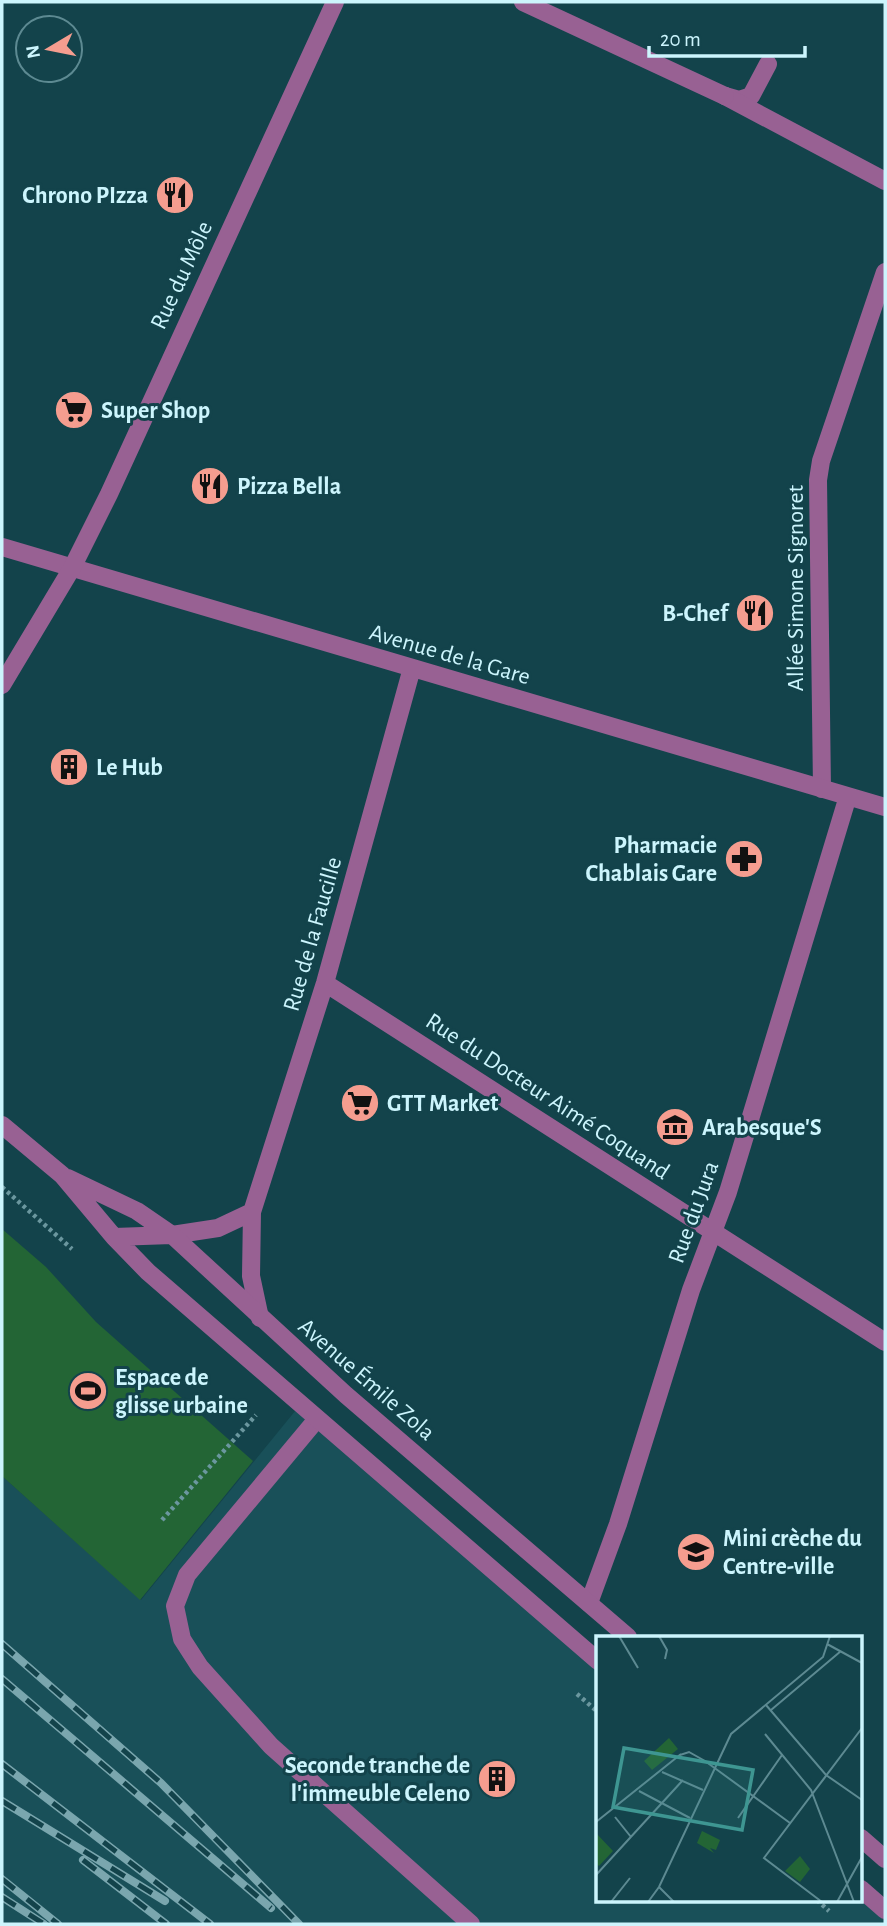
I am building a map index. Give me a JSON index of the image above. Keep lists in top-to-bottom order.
{
  "streets": {
    "street": [
      "Rue du Môle",
      "Allée Simone Signoret",
      "Avenue de la Gare",
      "Rue de la Faucille",
      "Rue du Docteur Aimé Coquand",
      "Rue du Jura",
      "Avenue Émile Zola"
    ]
  },
  "crossings": [
    ["Rue du Môle", "Avenue de la Gare"],
    ["Allée Simone Signoret", "Avenue de la Gare"],
    ["Avenue de la Gare", "Rue de la Faucille"],
    ["Avenue de la Gare", "Rue du Jura"],
    ["Rue de la Faucille", "Rue du Docteur Aimé Coquand"],
    ["Rue de la Faucille", "Avenue Émile Zola"],
    ["Rue du Docteur Aimé Coquand", "Rue du Jura"],
    ["Rue du Jura", "Avenue Émile Zola"]
  ],
  "places": {
    "restaurant": ["Chrono PIzza", "Pizza Bella", "B-Chef"],
    "supermarket": ["Super Shop", "GTT Market"],
    "building": ["Le Hub", "Seconde tranche de l'immeuble Celeno"],
    "pharmacy": ["Pharmacie Chablais Gare"],
    "museum": ["Arabesque'S"],
    "sports": ["Espace de glisse urbaine"],
    "school or university": ["Mini crèche du Centre-ville"]
  },
  "scale_bar": "20 m",
  "north": "left"
}
